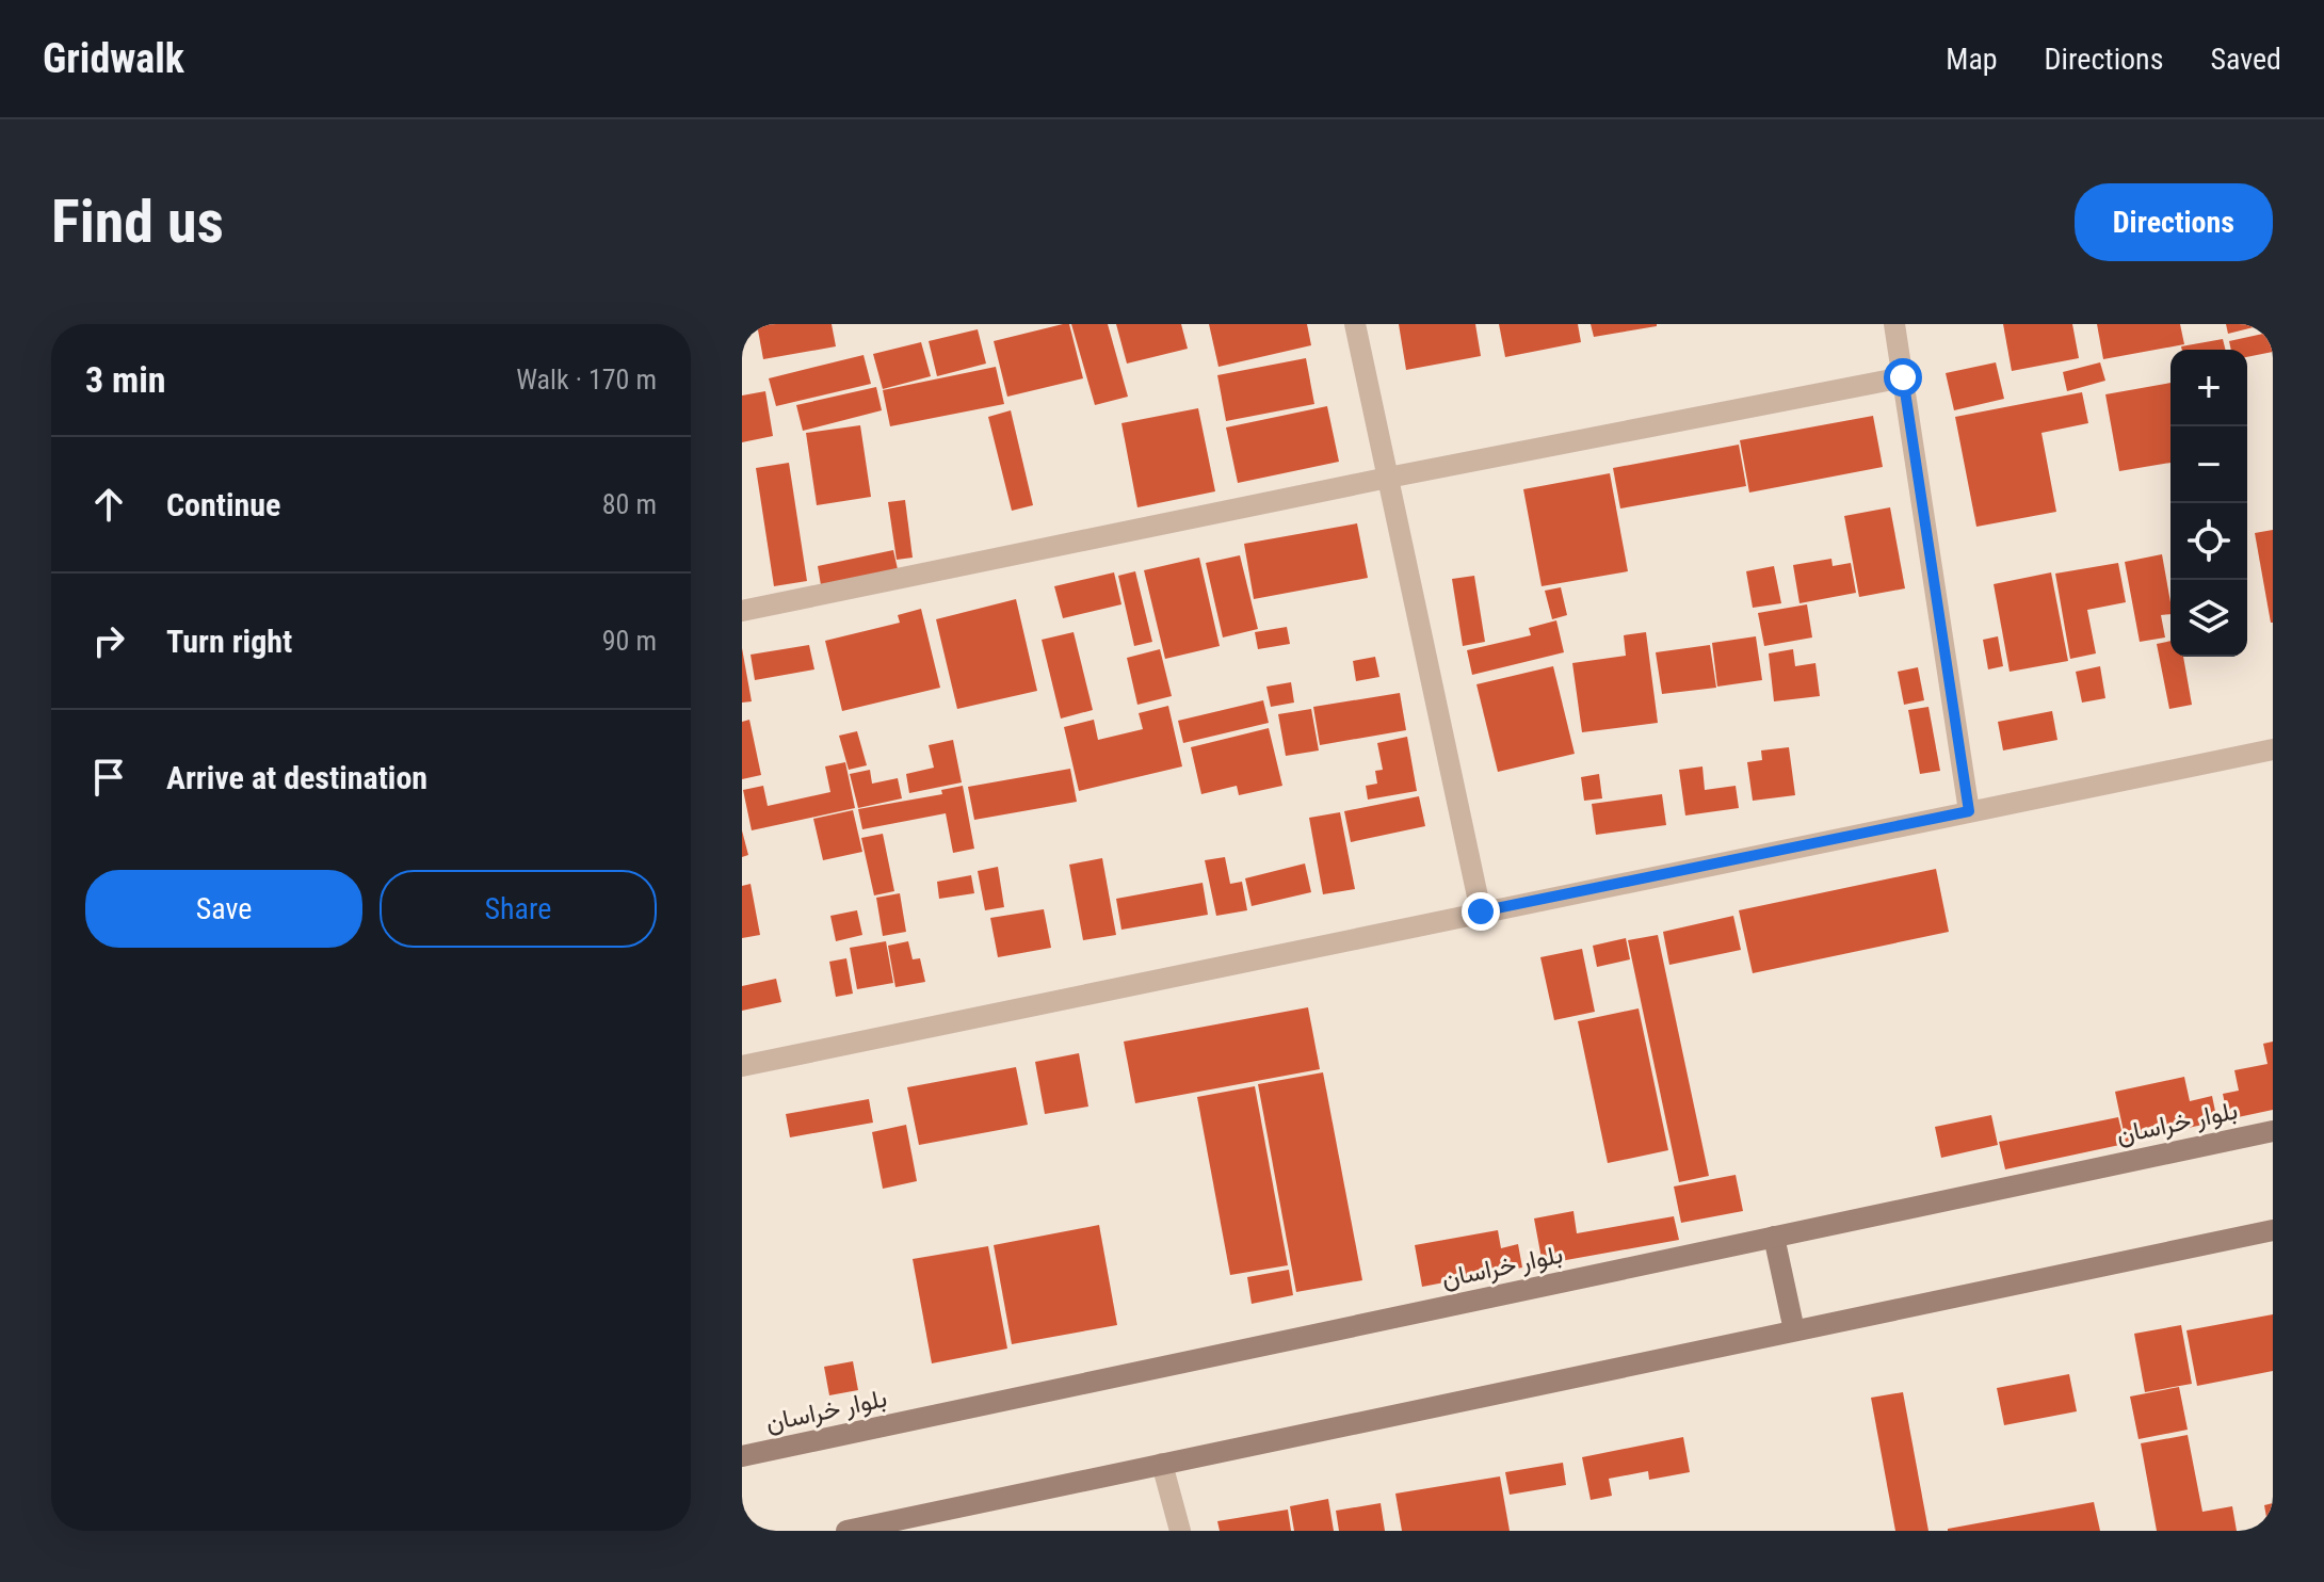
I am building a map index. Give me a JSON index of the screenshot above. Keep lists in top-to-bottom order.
{
  "streets": {
    "main road": ["بلوار خراسان"]
  },
  "page": {
    "header": "Gridwalk",
    "nav": ["Map", "Directions", "Saved"],
    "buttons": [
      "Directions",
      ["Save", "Share"]
    ],
    "title": "Find us",
    "heading": ["3 min", "Walk · 170 m"],
    "map_buttons": ["+", "−"],
    "list": [
      ["Continue", "80 m"],
      ["Turn right", "90 m"],
      "Arrive at destination"
    ]
  }
}
